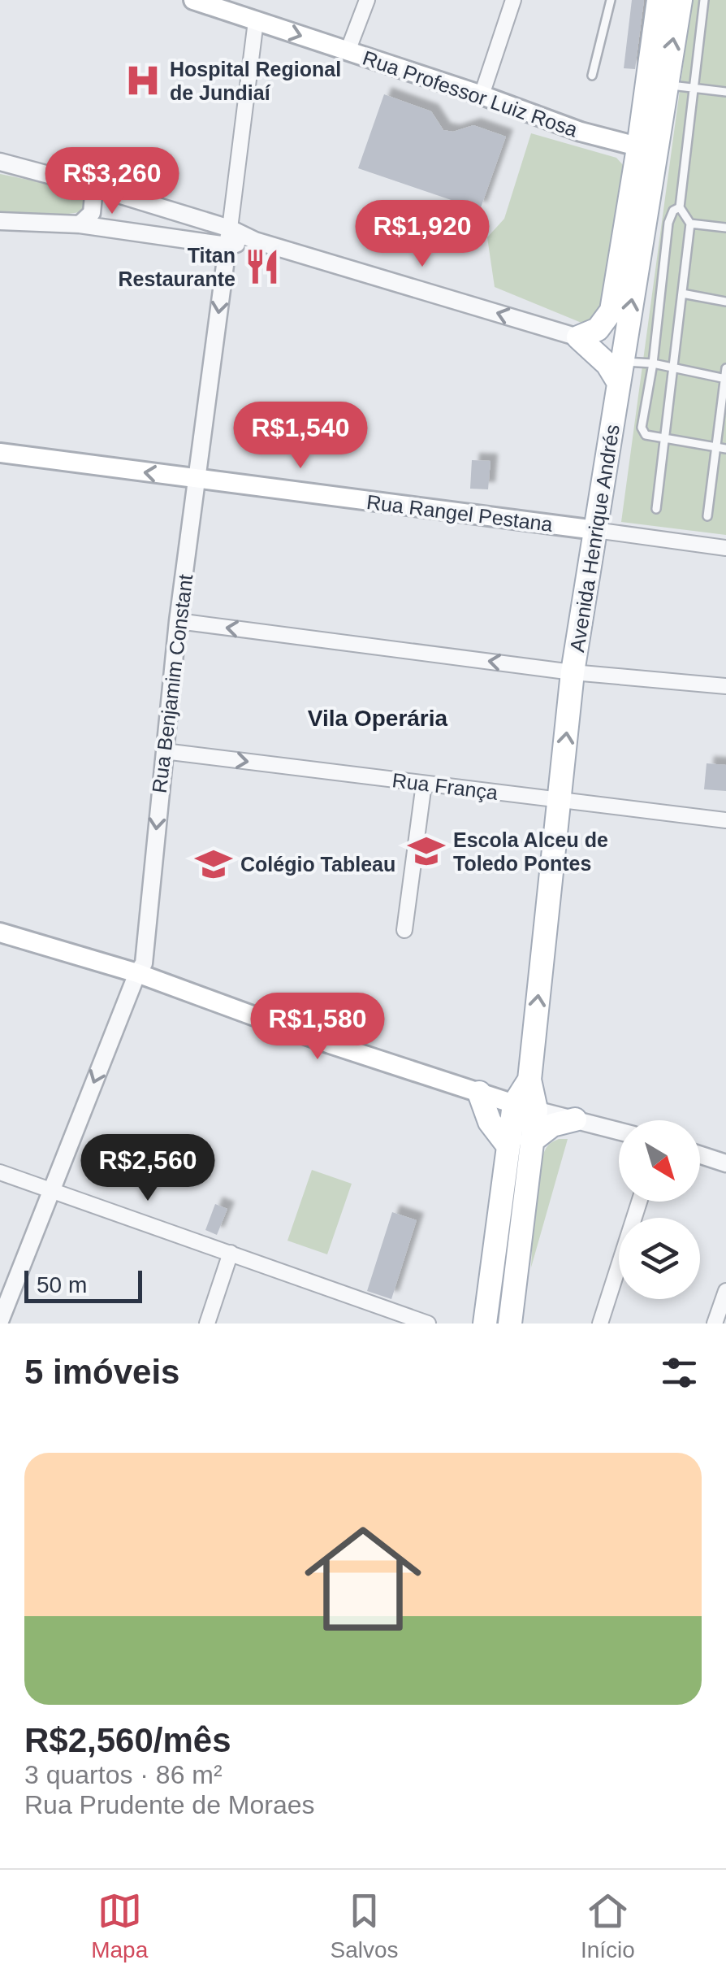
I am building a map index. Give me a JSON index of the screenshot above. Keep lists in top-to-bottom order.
{
  "streets": {
    "main road": ["Rua Professor Luiz Rosa", "Rua Rangel Pestana", "Avenida Henrique Andrés"],
    "street": ["Rua Benjamim Constant", "Rua França"]
  },
  "crossings": [
    ["Rua Professor Luiz Rosa", "Avenida Henrique Andrés"],
    ["Rua Professor Luiz Rosa", "Rua Benjamim Constant"],
    ["Rua Rangel Pestana", "Avenida Henrique Andrés"],
    ["Rua Rangel Pestana", "Rua Benjamim Constant"],
    ["Avenida Henrique Andrés", "Rua França"],
    ["Rua Benjamim Constant", "Rua França"]
  ],
  "one_way": ["Rua Benjamim Constant", "Rua França"],
  "districts": ["Vila Operária"],
  "places": {
    "hospital": ["Hospital Regional de Jundiaí"],
    "restaurant": ["Titan Restaurante"],
    "school or university": ["Escola Alceu de Toledo Pontes", "Colégio Tableau"]
  },
  "scale_bar": "50 m",
  "north": "bottom right",
  "page": {
    "price": [
      "R$3,260",
      "R$1,920",
      "R$1,540",
      "R$1,580",
      "R$2,560"
    ],
    "scale": "50 m",
    "heading": "5 imóveis",
    "list": [
      {
        "name": "R$2,560/mês",
        "note": "3 quartos · 86 m² · Rua Prudente de Moraes"
      }
    ],
    "tabs": ["Mapa", "Salvos", "Início"]
  }
}
